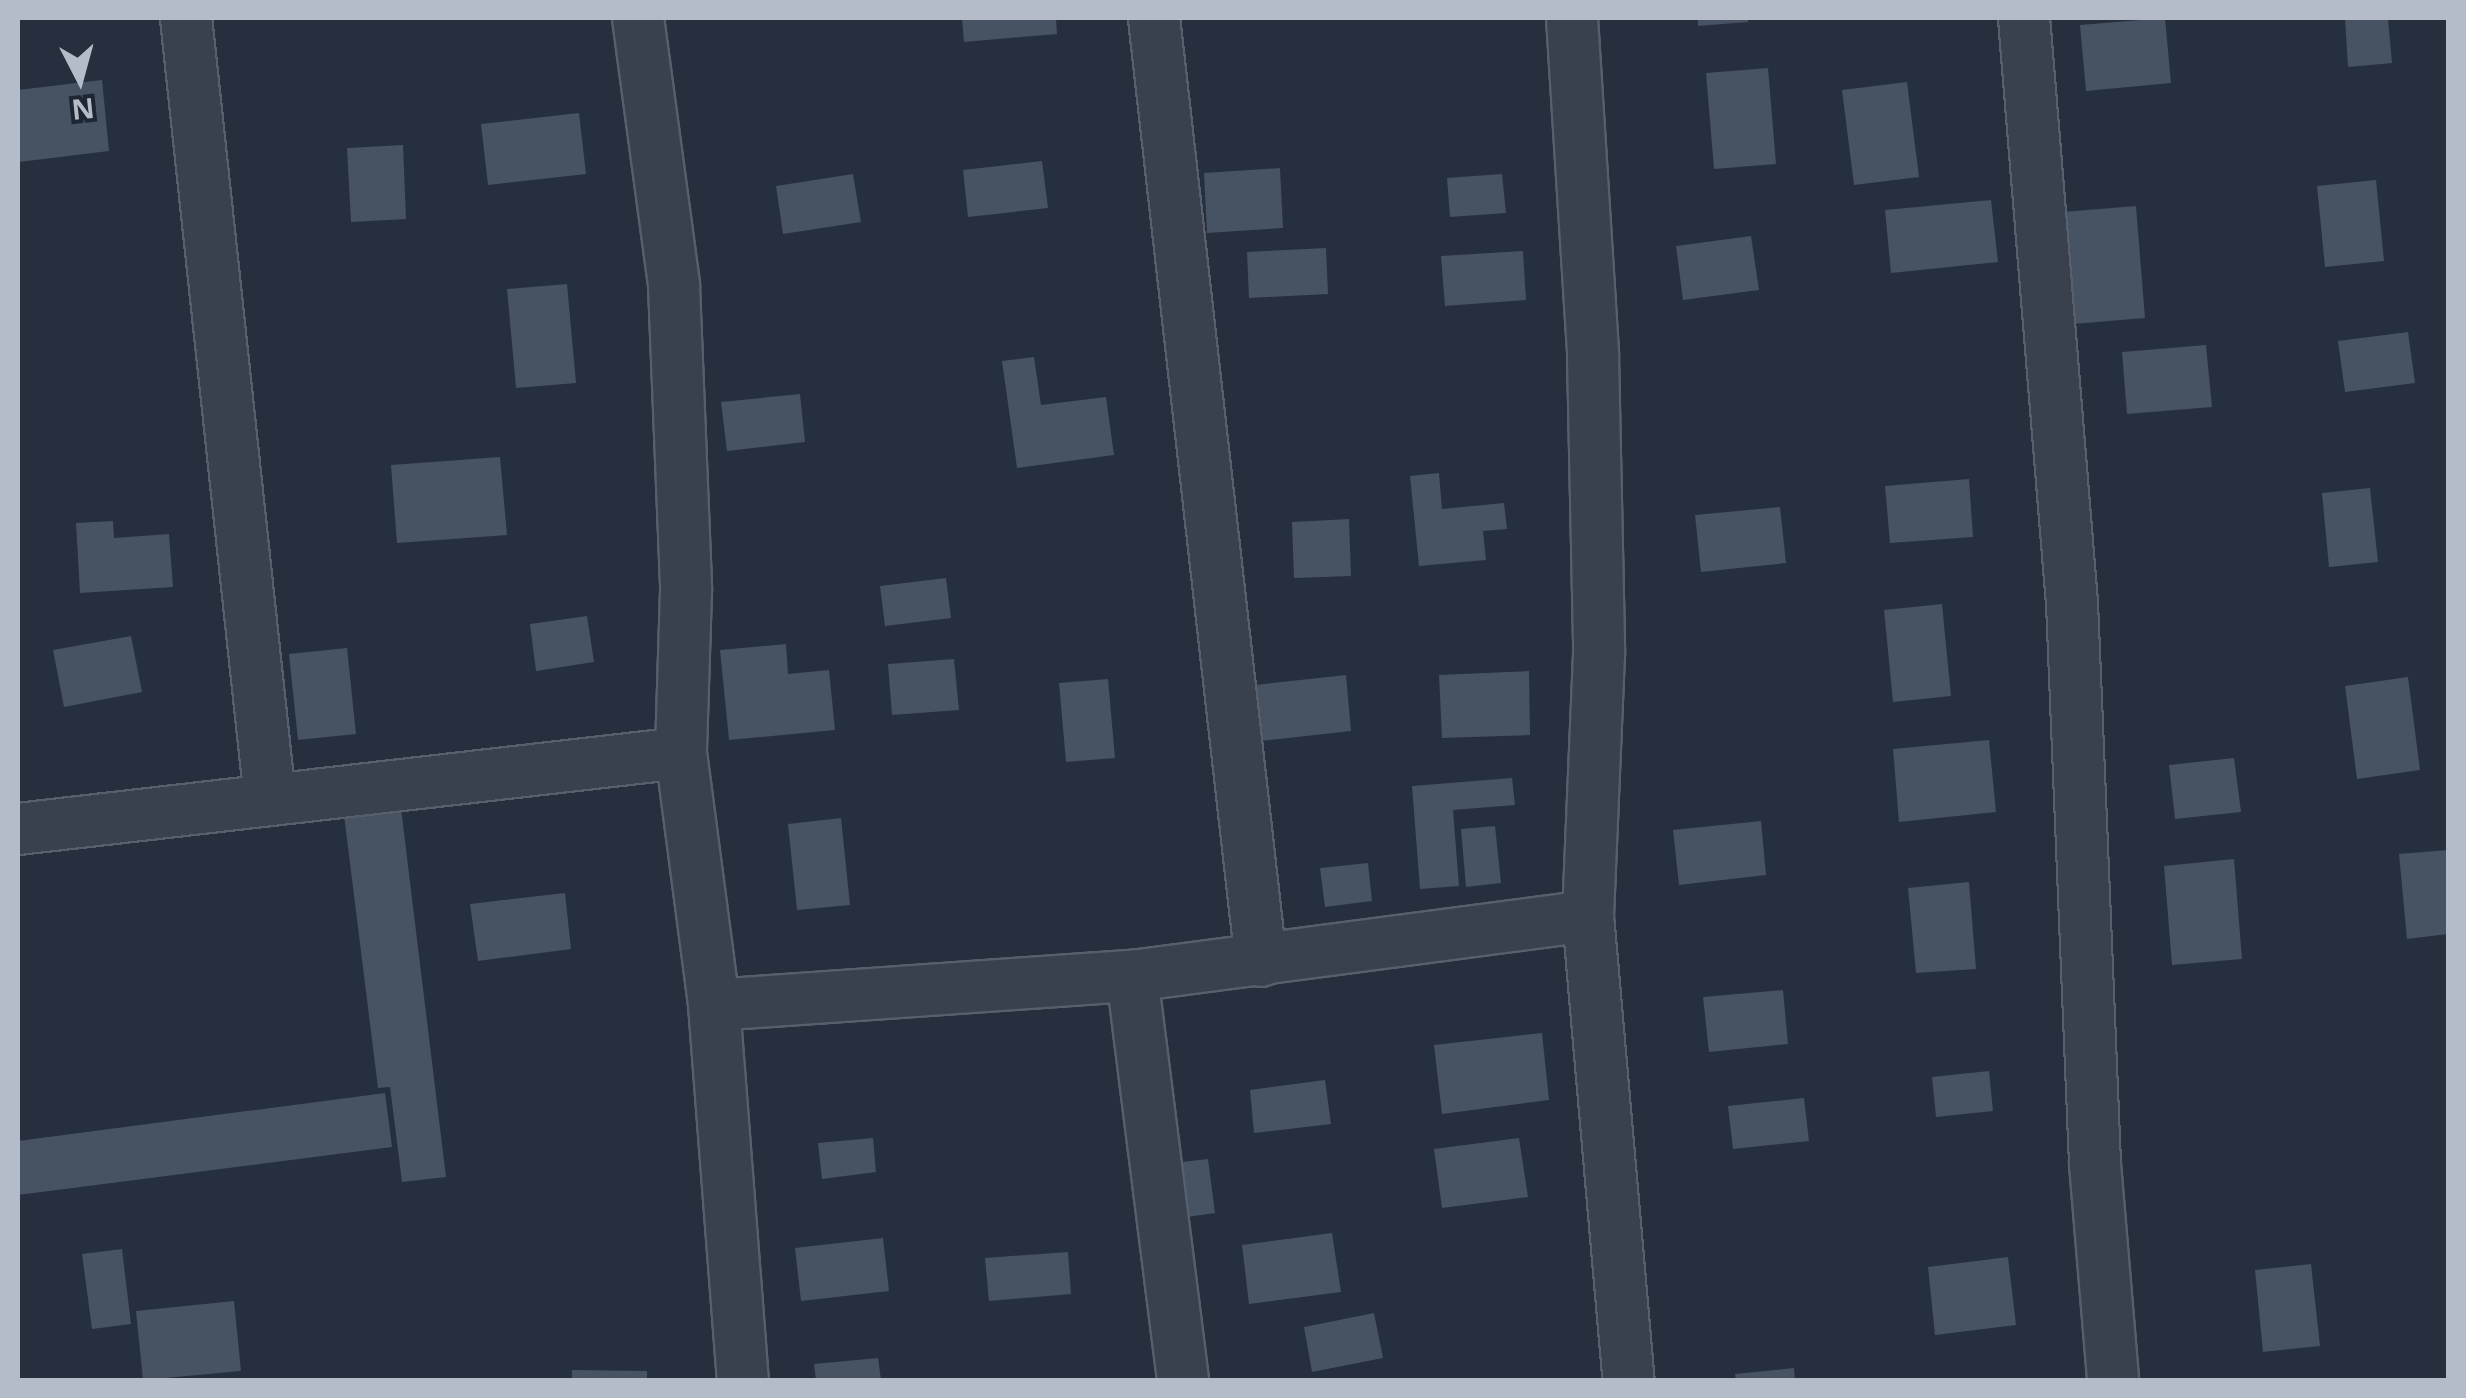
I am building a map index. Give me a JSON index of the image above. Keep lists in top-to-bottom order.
{
  "north": "bottom"
}
